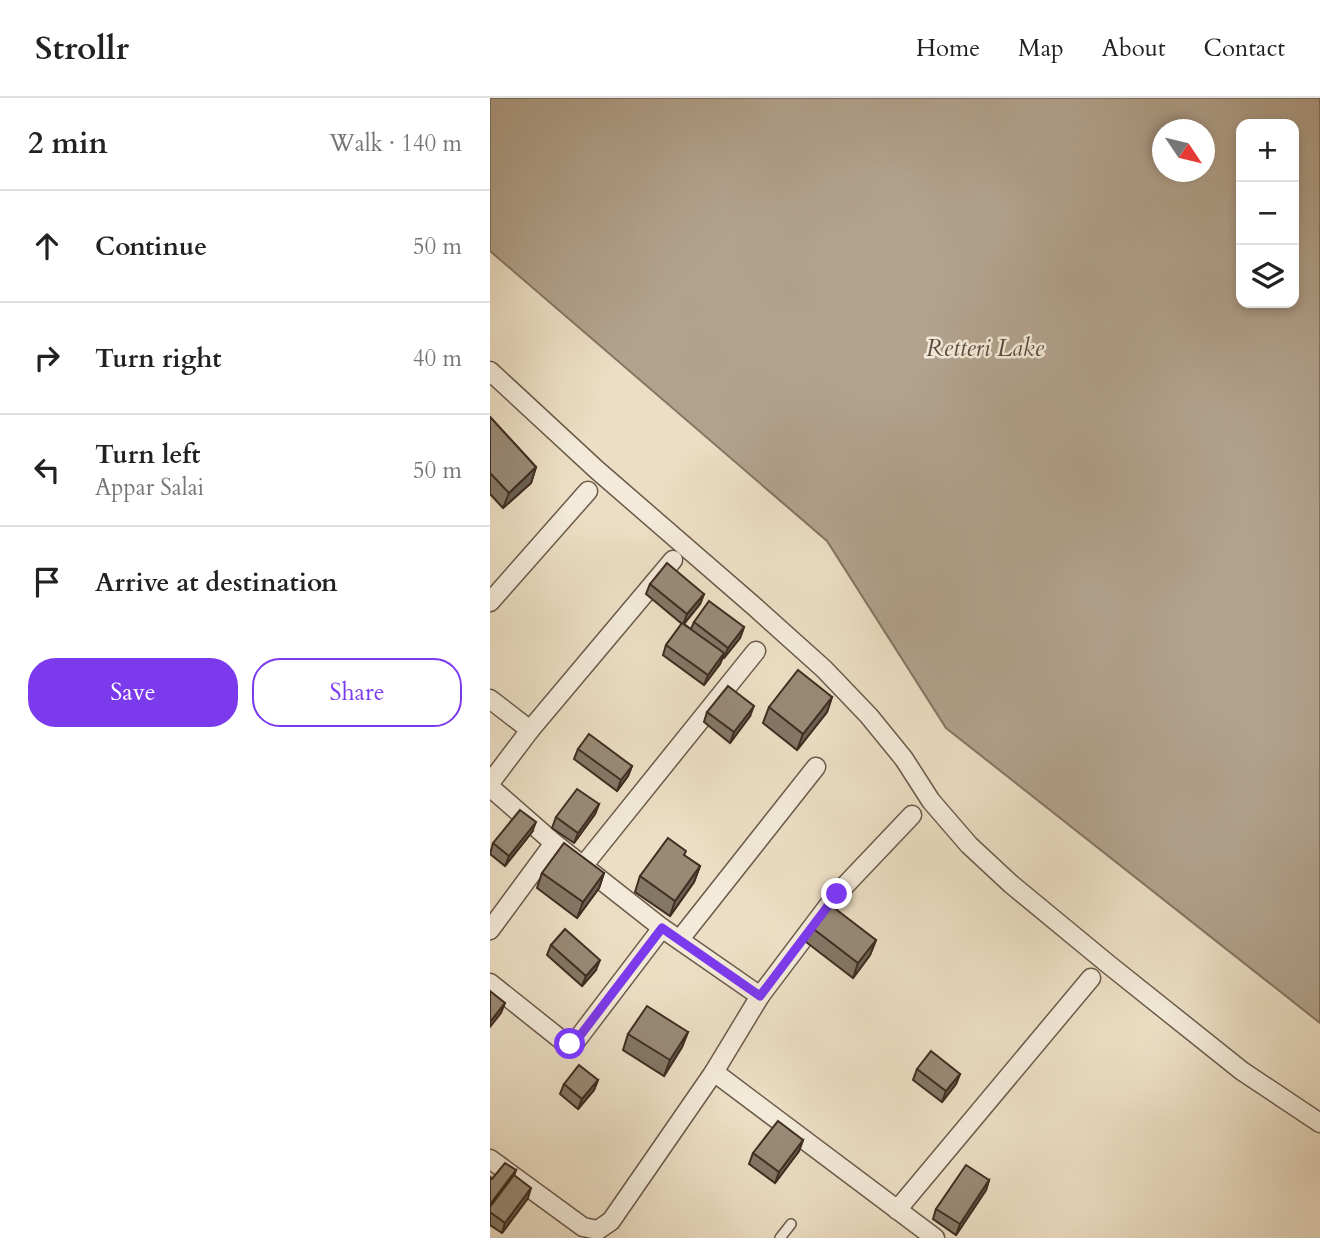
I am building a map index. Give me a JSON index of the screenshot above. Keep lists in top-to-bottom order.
{
  "water": ["Retteri Lake"],
  "north": "bottom right",
  "page": {
    "header": "Strollr",
    "nav": [
      "Home",
      "Map",
      "About",
      "Contact"
    ],
    "heading": ["2 min", "Walk · 140 m"],
    "map_buttons": ["+", "−"],
    "list": [
      ["Continue", "50 m"],
      ["Turn right", "40 m"],
      ["Turn left", "Appar Salai", "50 m"],
      "Arrive at destination"
    ],
    "buttons": ["Save", "Share"]
  }
}
